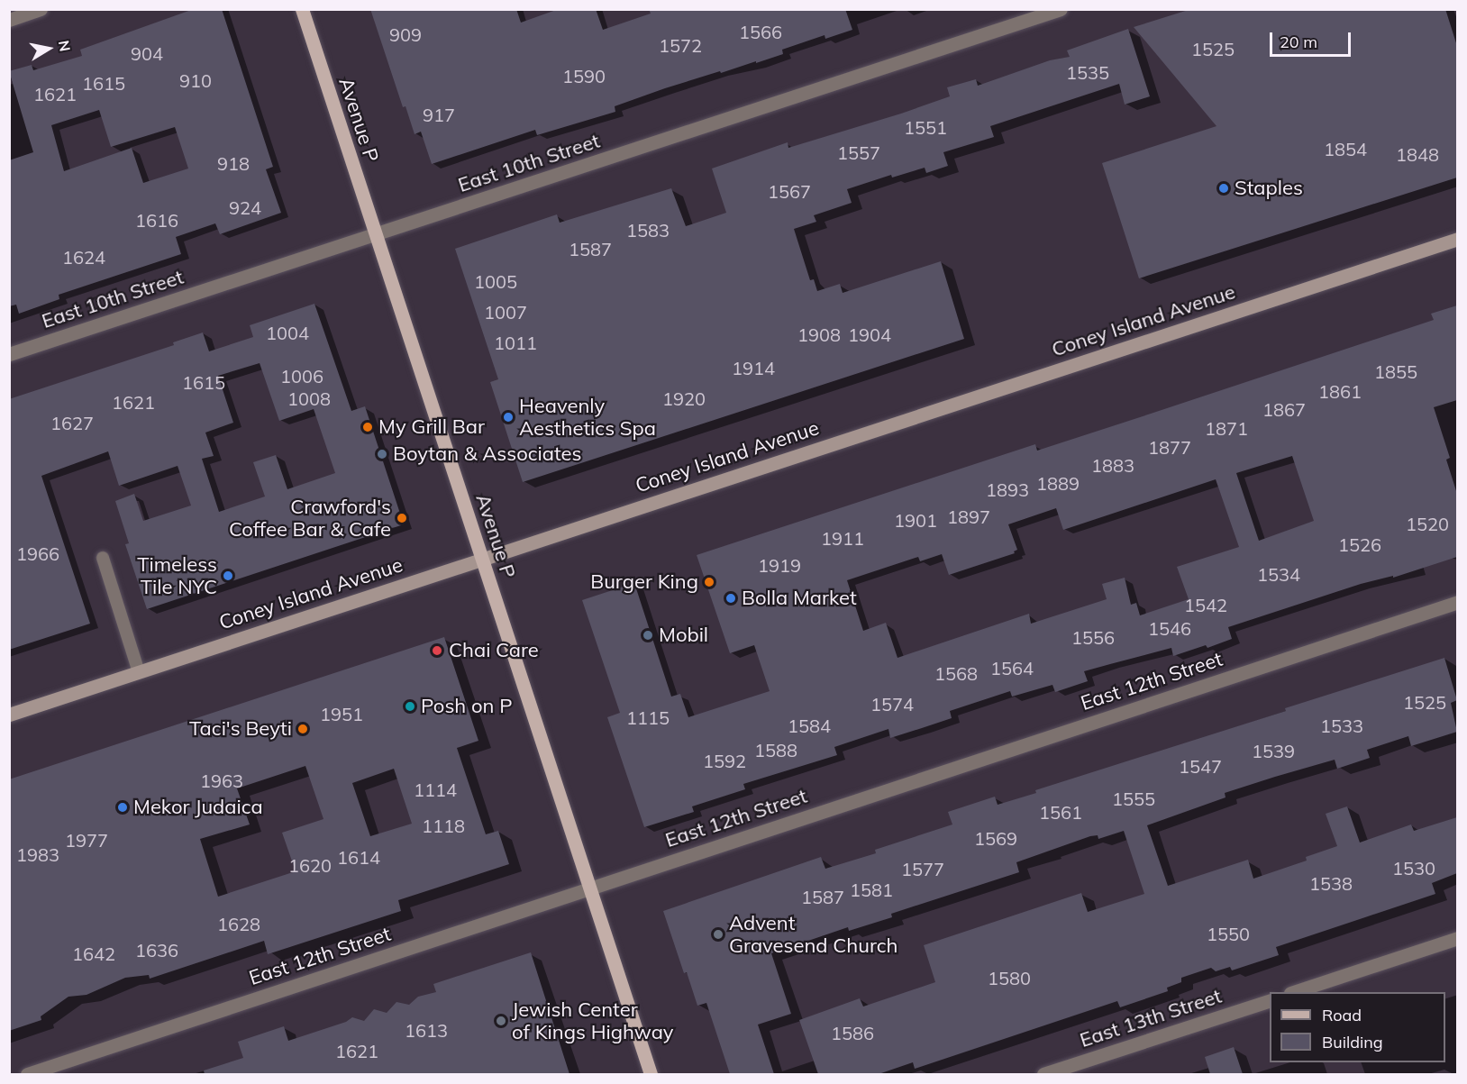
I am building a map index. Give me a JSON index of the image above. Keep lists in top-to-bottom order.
{
  "streets": {
    "main road": ["Avenue P", "Coney Island Avenue"],
    "street": ["East 10th Street", "East 12th Street", "East 13th Street"]
  },
  "crossings": [
    ["Avenue P", "East 10th Street"],
    ["Avenue P", "Coney Island Avenue"],
    ["Avenue P", "East 12th Street"]
  ],
  "places": [
    "Staples",
    "Heavenly Aesthetics Spa",
    "My Grill Bar",
    "Boytan & Associates",
    "Crawford's Coffee Bar & Cafe",
    "Timeless Tile NYC",
    "Burger King",
    "Bolla Market",
    "Mobil",
    "Chai Care",
    "Posh on P",
    "Taci's Beyti",
    "Mekor Judaica",
    "Advent Gravesend Church",
    "Jewish Center of Kings Highway"
  ],
  "house_numbers": [
    "1566",
    "909",
    "1572",
    "1525",
    "904",
    "1535",
    "1590",
    "910",
    "1615",
    "1621",
    "917",
    "1551",
    "1854",
    "1557",
    "1848",
    "918",
    "1567",
    "924",
    "1616",
    "1583",
    "1587",
    "1624",
    "1005",
    "1007",
    "1004",
    "1908",
    "1904",
    "1011",
    "1914",
    "1855",
    "1006",
    "1615",
    "1861",
    "1008",
    "1920",
    "1621",
    "1867",
    "1627",
    "1871",
    "1877",
    "1883",
    "1889",
    "1893",
    "1897",
    "1901",
    "1520",
    "1911",
    "1526",
    "1966",
    "1919",
    "1534",
    "1542",
    "1546",
    "1556",
    "1564",
    "1568",
    "1525",
    "1574",
    "1951",
    "1115",
    "1584",
    "1533",
    "1588",
    "1539",
    "1592",
    "1547",
    "1963",
    "1114",
    "1555",
    "1561",
    "1118",
    "1569",
    "1977",
    "1983",
    "1614",
    "1620",
    "1530",
    "1577",
    "1538",
    "1581",
    "1587",
    "1628",
    "1550",
    "1636",
    "1642",
    "1580",
    "1613",
    "1586",
    "1621"
  ],
  "legend": ["Road", "Building"],
  "scale_bar": "20 m",
  "north": "right"
}
